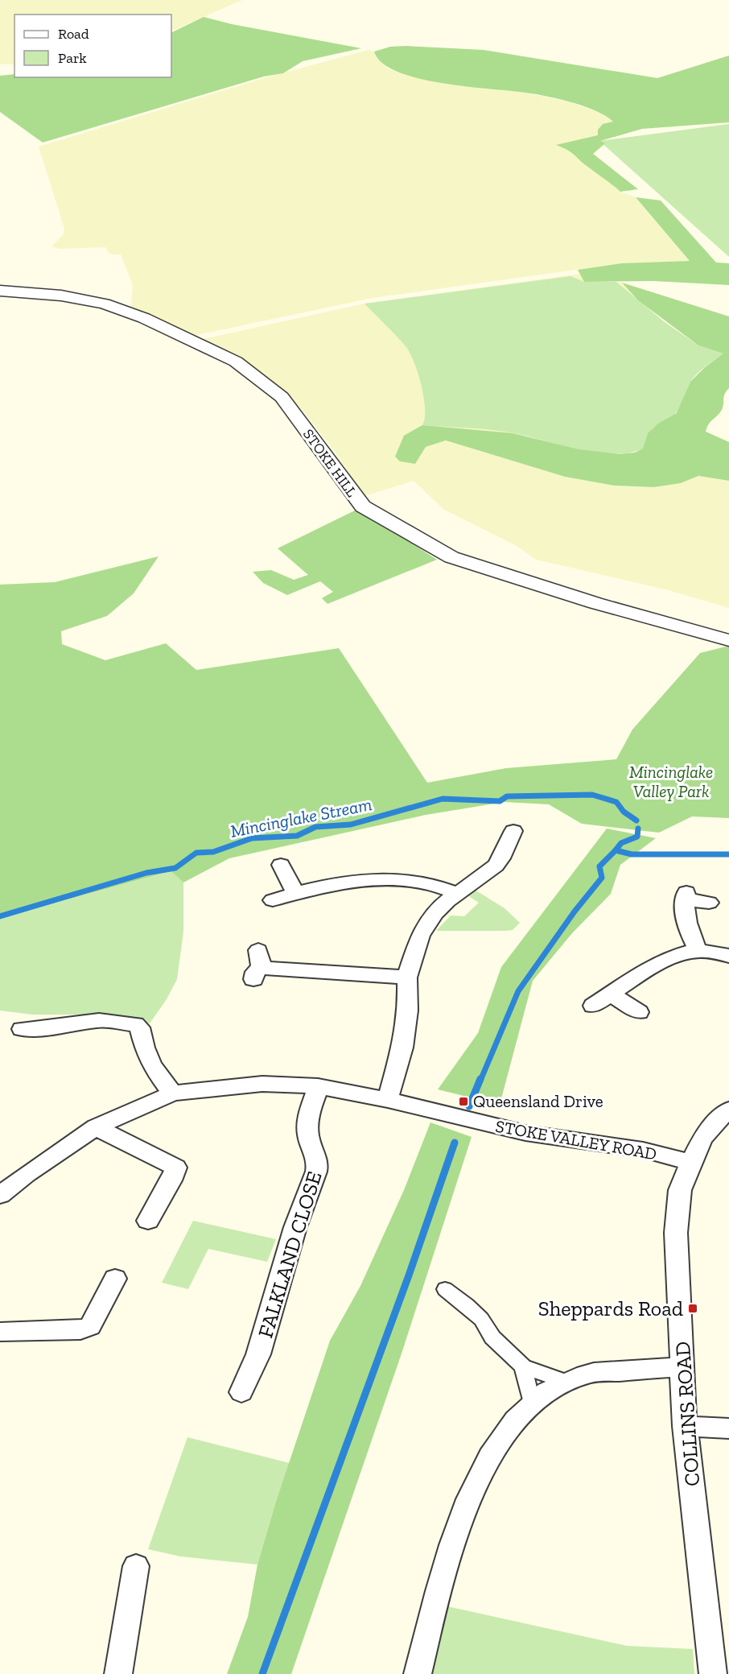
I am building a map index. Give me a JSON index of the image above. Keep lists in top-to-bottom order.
{
  "streets": {
    "street": [
      "STOKE HILL",
      "STOKE VALLEY ROAD",
      "FALKLAND CLOSE",
      "COLLINS ROAD"
    ]
  },
  "crossings": [
    ["STOKE VALLEY ROAD", "FALKLAND CLOSE"],
    ["STOKE VALLEY ROAD", "COLLINS ROAD"]
  ],
  "water": ["Mincinglake Stream"],
  "parks": ["Mincinglake Valley Park"],
  "places": {
    "transit": ["Queensland Drive", "Sheppards Road"]
  },
  "legend": ["Road", "Park"]
}
